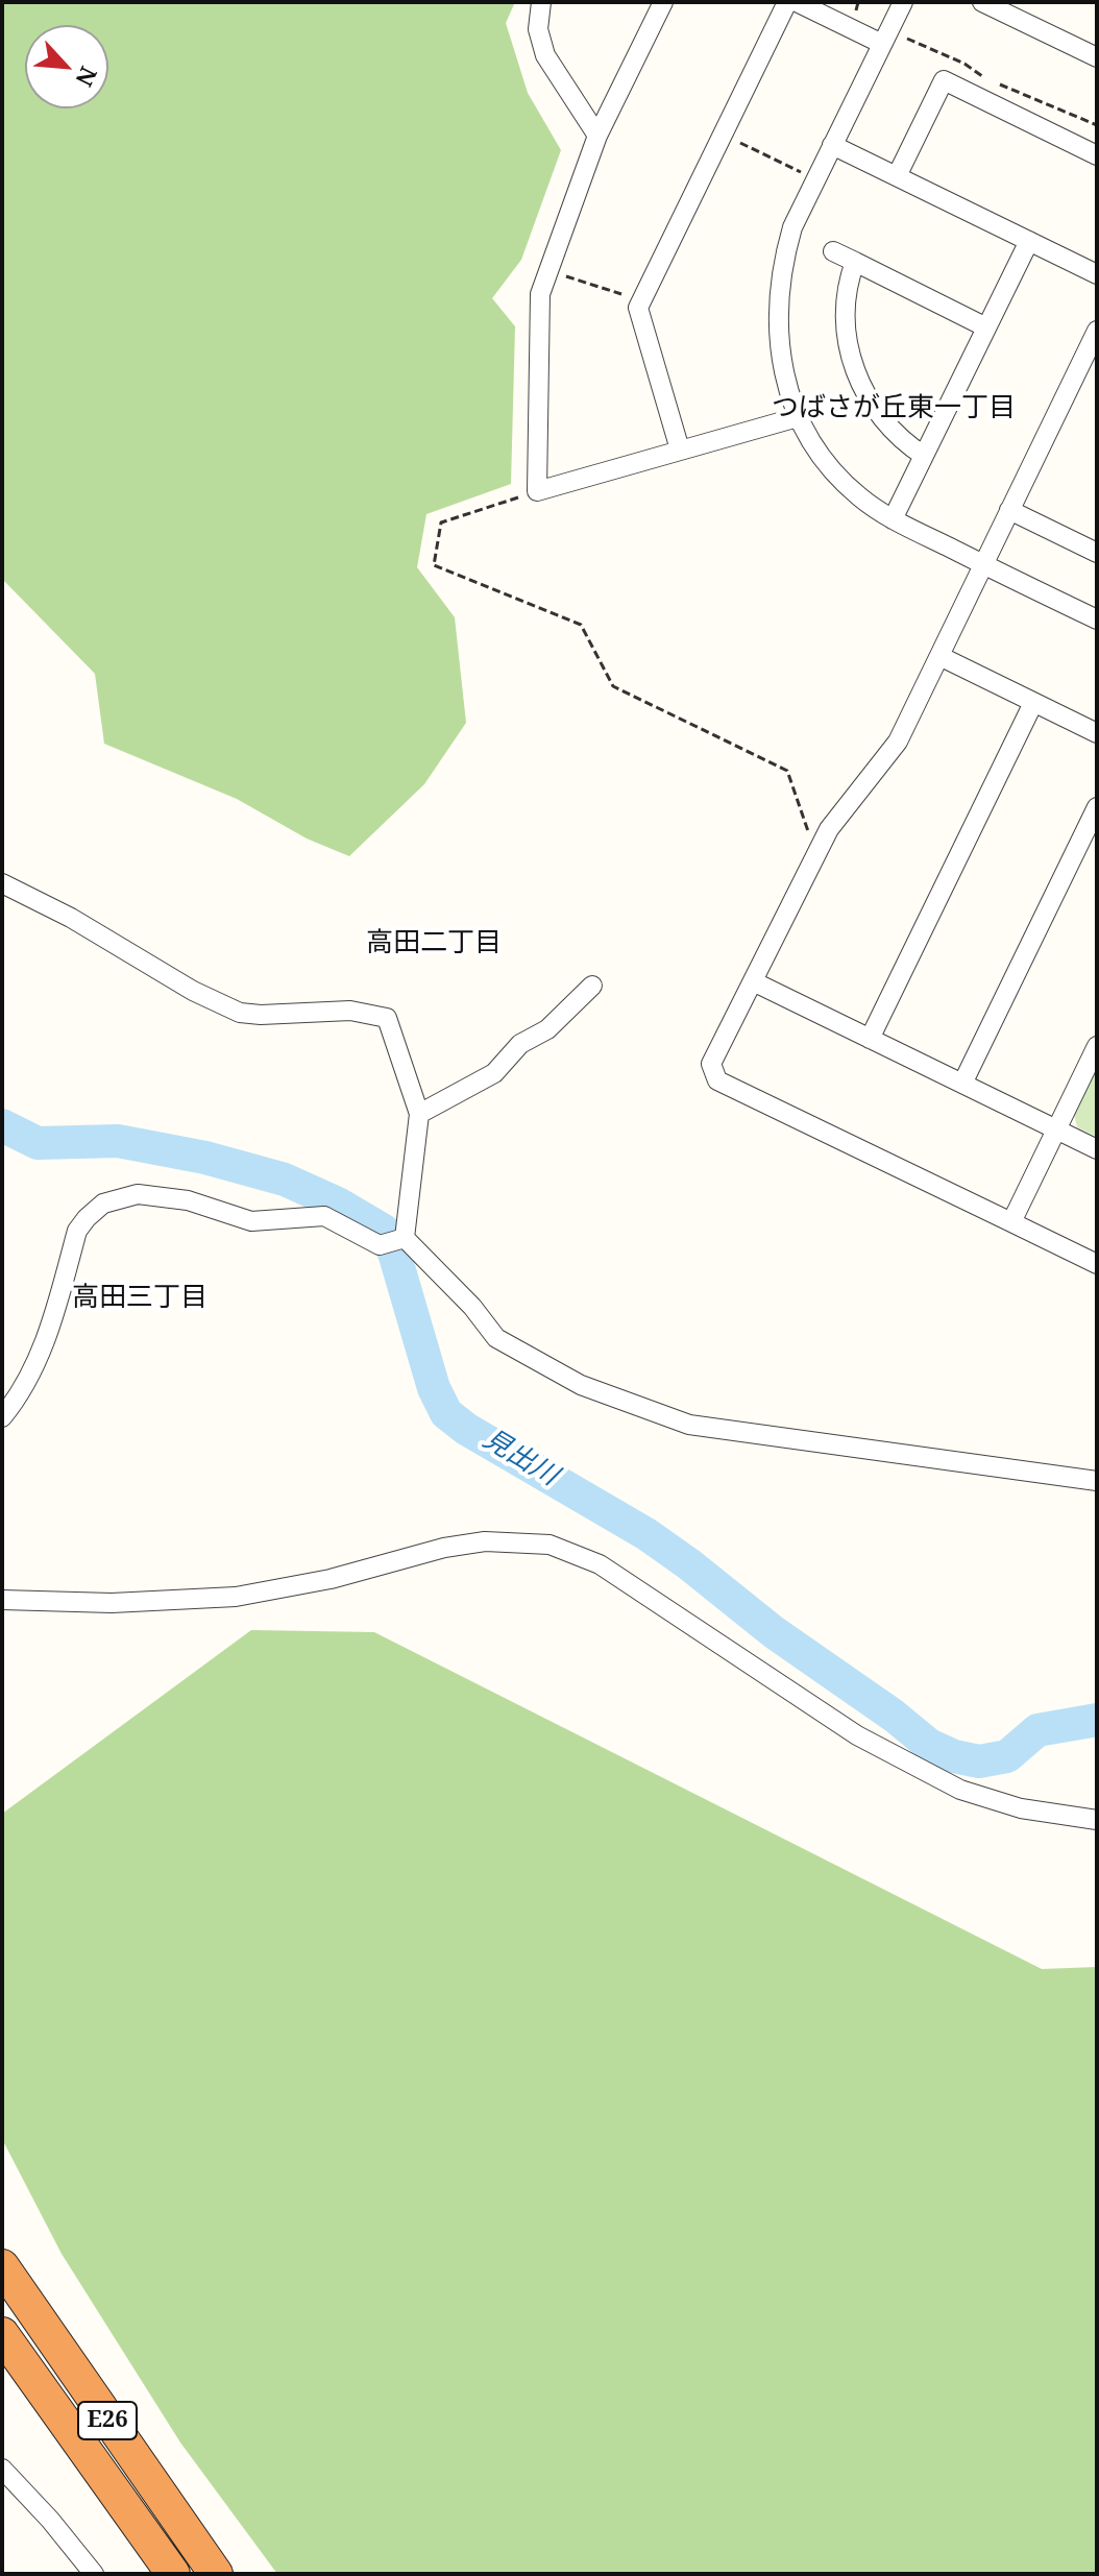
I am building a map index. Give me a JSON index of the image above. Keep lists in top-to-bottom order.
{
  "streets": {
    "highway": ["E26"]
  },
  "districts": ["つばさが丘東一丁目", "高田二丁目", "高田三丁目"],
  "water": ["見出川"],
  "north": "bottom right"
}
